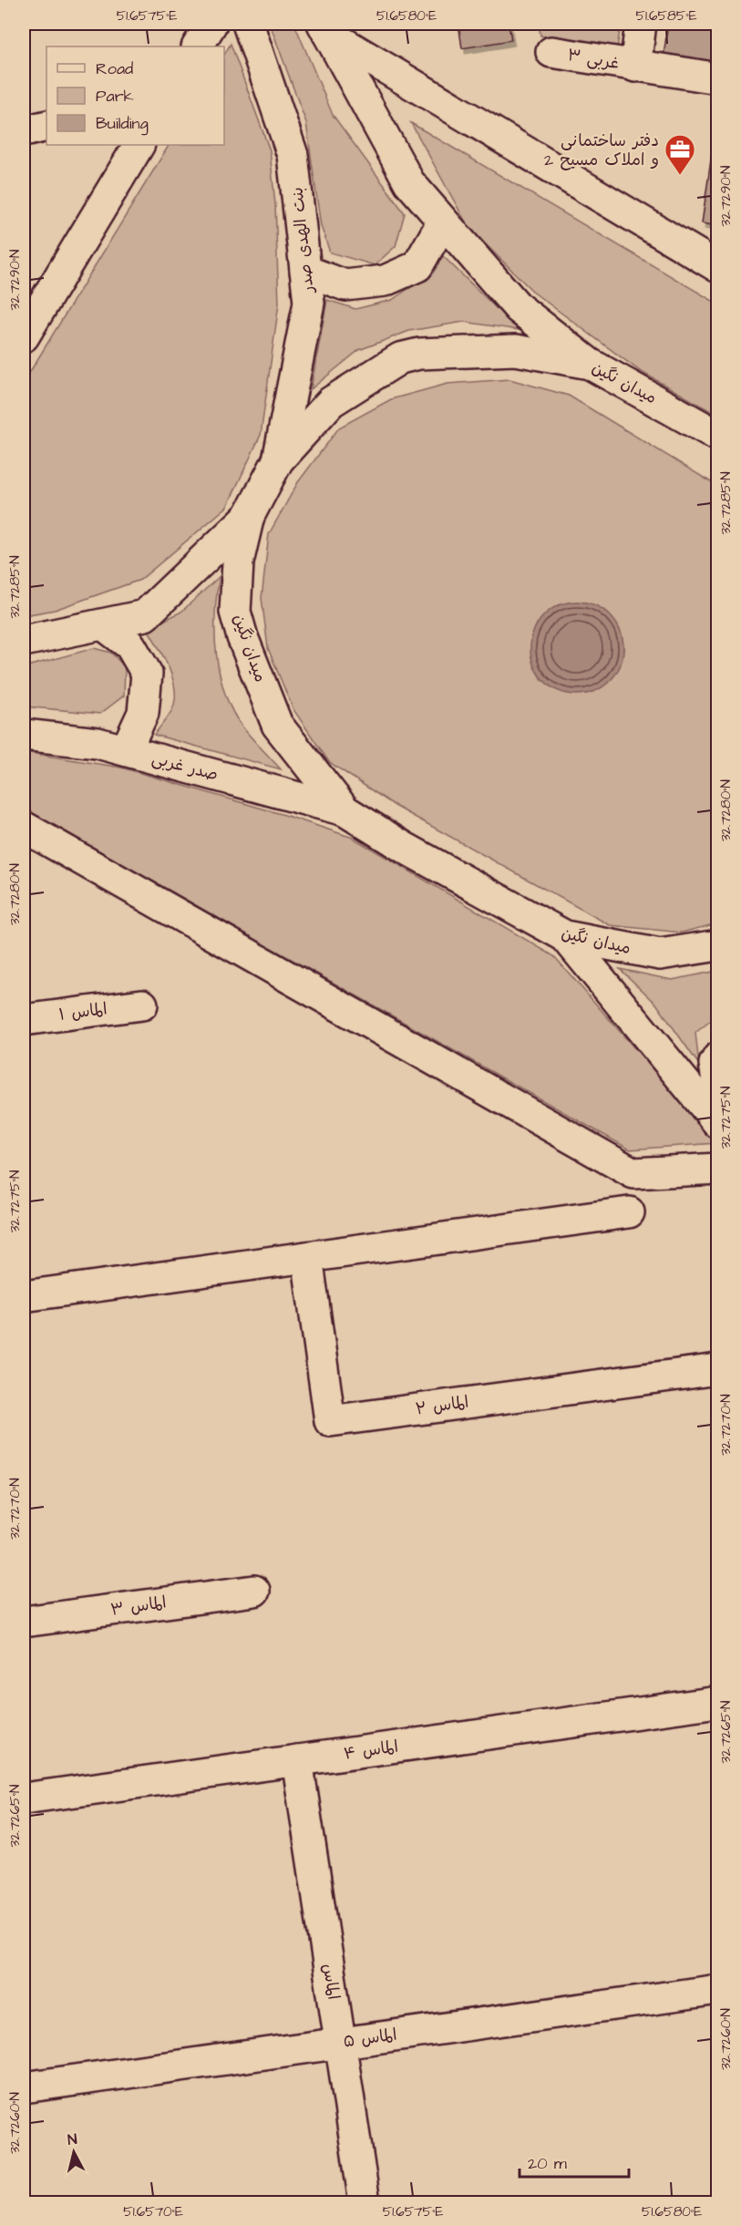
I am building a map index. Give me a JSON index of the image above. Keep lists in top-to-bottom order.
{
  "streets": {
    "street": [
      "۳ غربی",
      "بنت الهدی صدر",
      "میدان نگین",
      "صدر غربی",
      "الماس ۱",
      "الماس ۲",
      "الماس ۳",
      "الماس ۴",
      "الماس",
      "الماس ۵"
    ]
  },
  "crossings": [
    ["بنت الهدی صدر", "میدان نگین"],
    ["میدان نگین", "صدر غربی"],
    ["الماس ۴", "الماس"],
    ["الماس", "الماس ۵"]
  ],
  "places": {
    "office": ["دفتر ساختمانی و املاک مسیح 2"]
  },
  "legend": ["Road", "Park", "Building"],
  "scale_bar": "20 m",
  "north": "top",
  "coordinates": [
    "51.6575°E",
    "51.6580°E",
    "51.6585°E",
    "32.7290°N",
    "32.7285°N",
    "32.7280°N",
    "32.7275°N",
    "32.7270°N",
    "32.7265°N",
    "32.7260°N",
    "51.6570°E"
  ]
}
